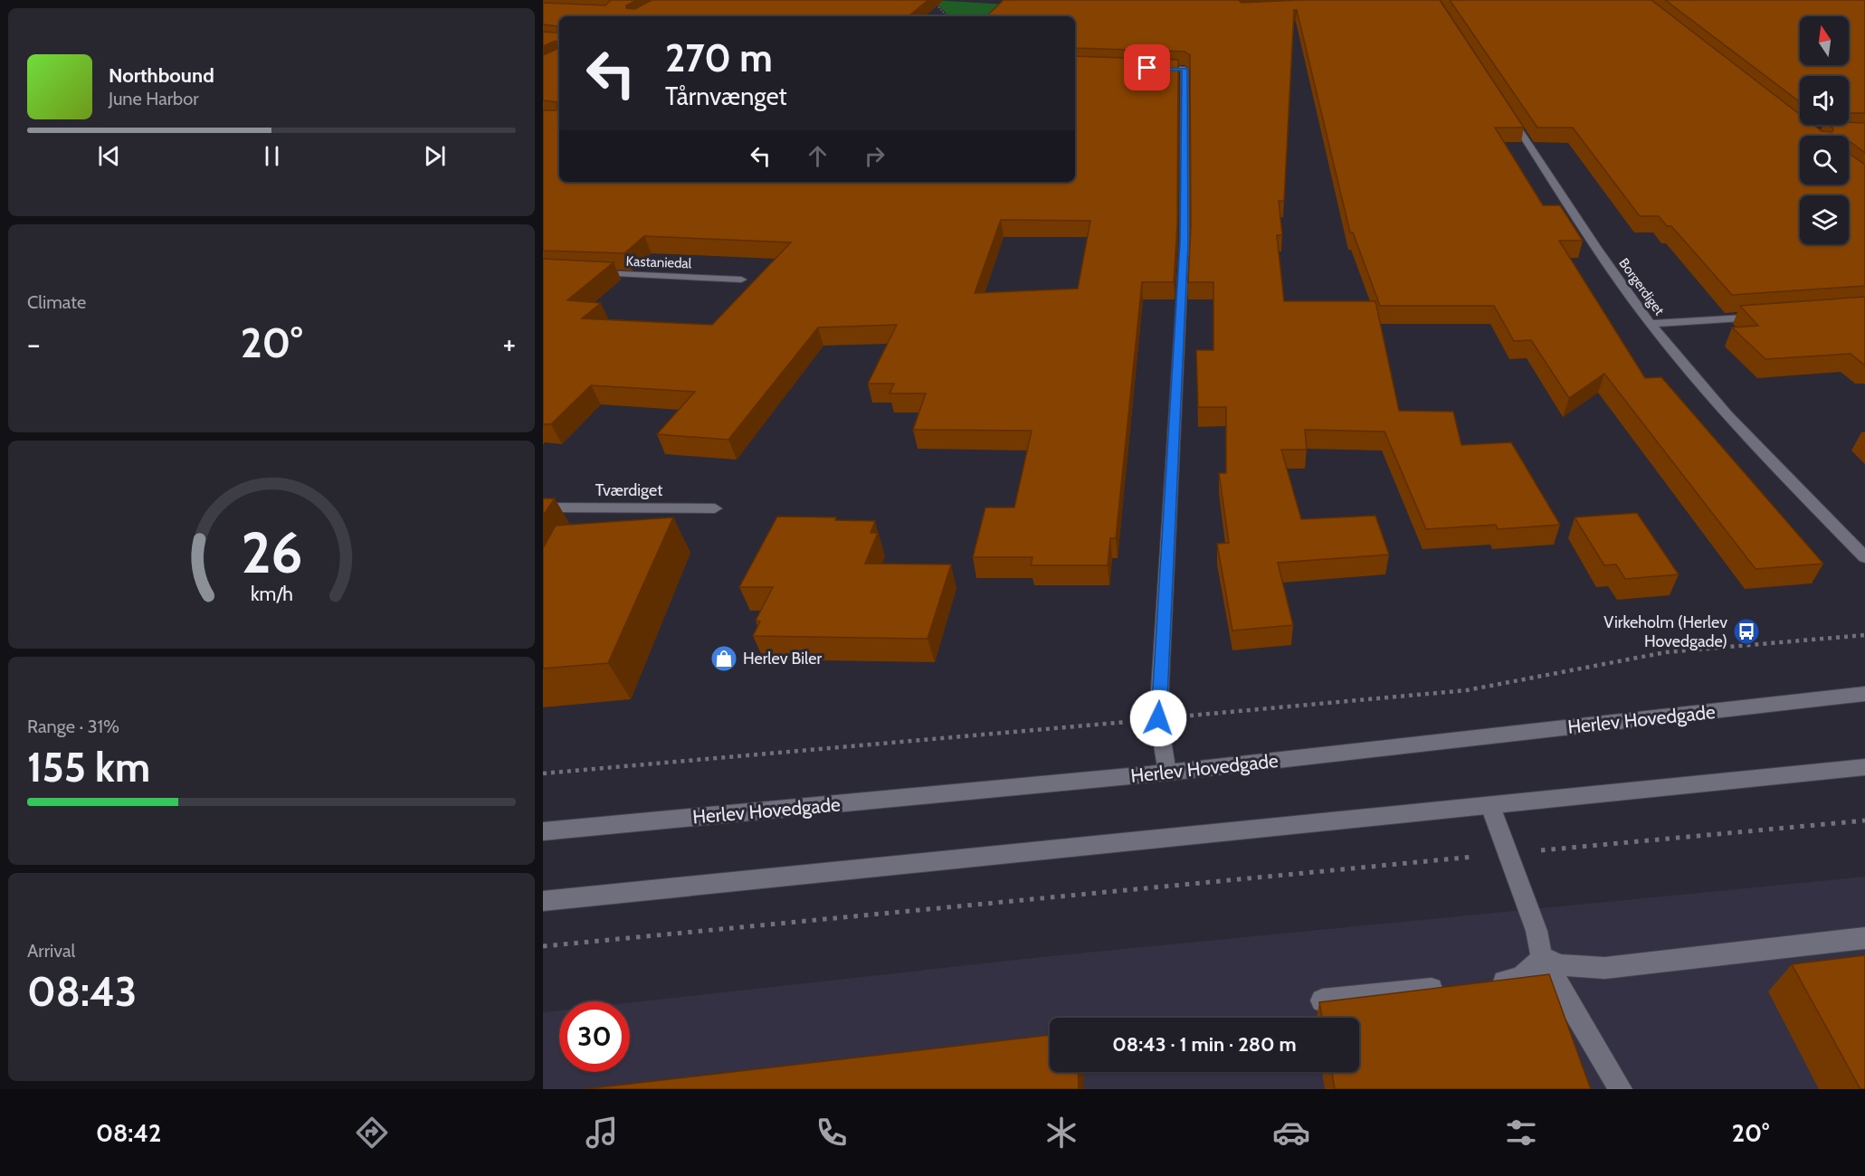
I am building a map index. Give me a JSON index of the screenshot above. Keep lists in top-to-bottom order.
{
  "streets": {
    "street": [
      "Kastaniedal",
      "Borgerdiget",
      "Tværdiget",
      "Herlev Hovedgade"
    ]
  },
  "places": {
    "bus stop": ["Virkeholm (Herlev Hovedgade)"],
    "shop": ["Herlev Biler"]
  },
  "north": "top",
  "page": {
    "turn": ["270 m", "Tårnvænget"],
    "song": ["Northbound", "June Harbor"],
    "tile": [
      "Climate",
      ["Range · 31%", "155 km"],
      ["Arrival", "08:43"]
    ],
    "heat": ["−", "20°", "+"],
    "limit": "30",
    "trip": "08:43 · 1 min · 280 m",
    "tabs": ["08:42", "20°"],
    "gauge": ["26", "km/h"]
  }
}
